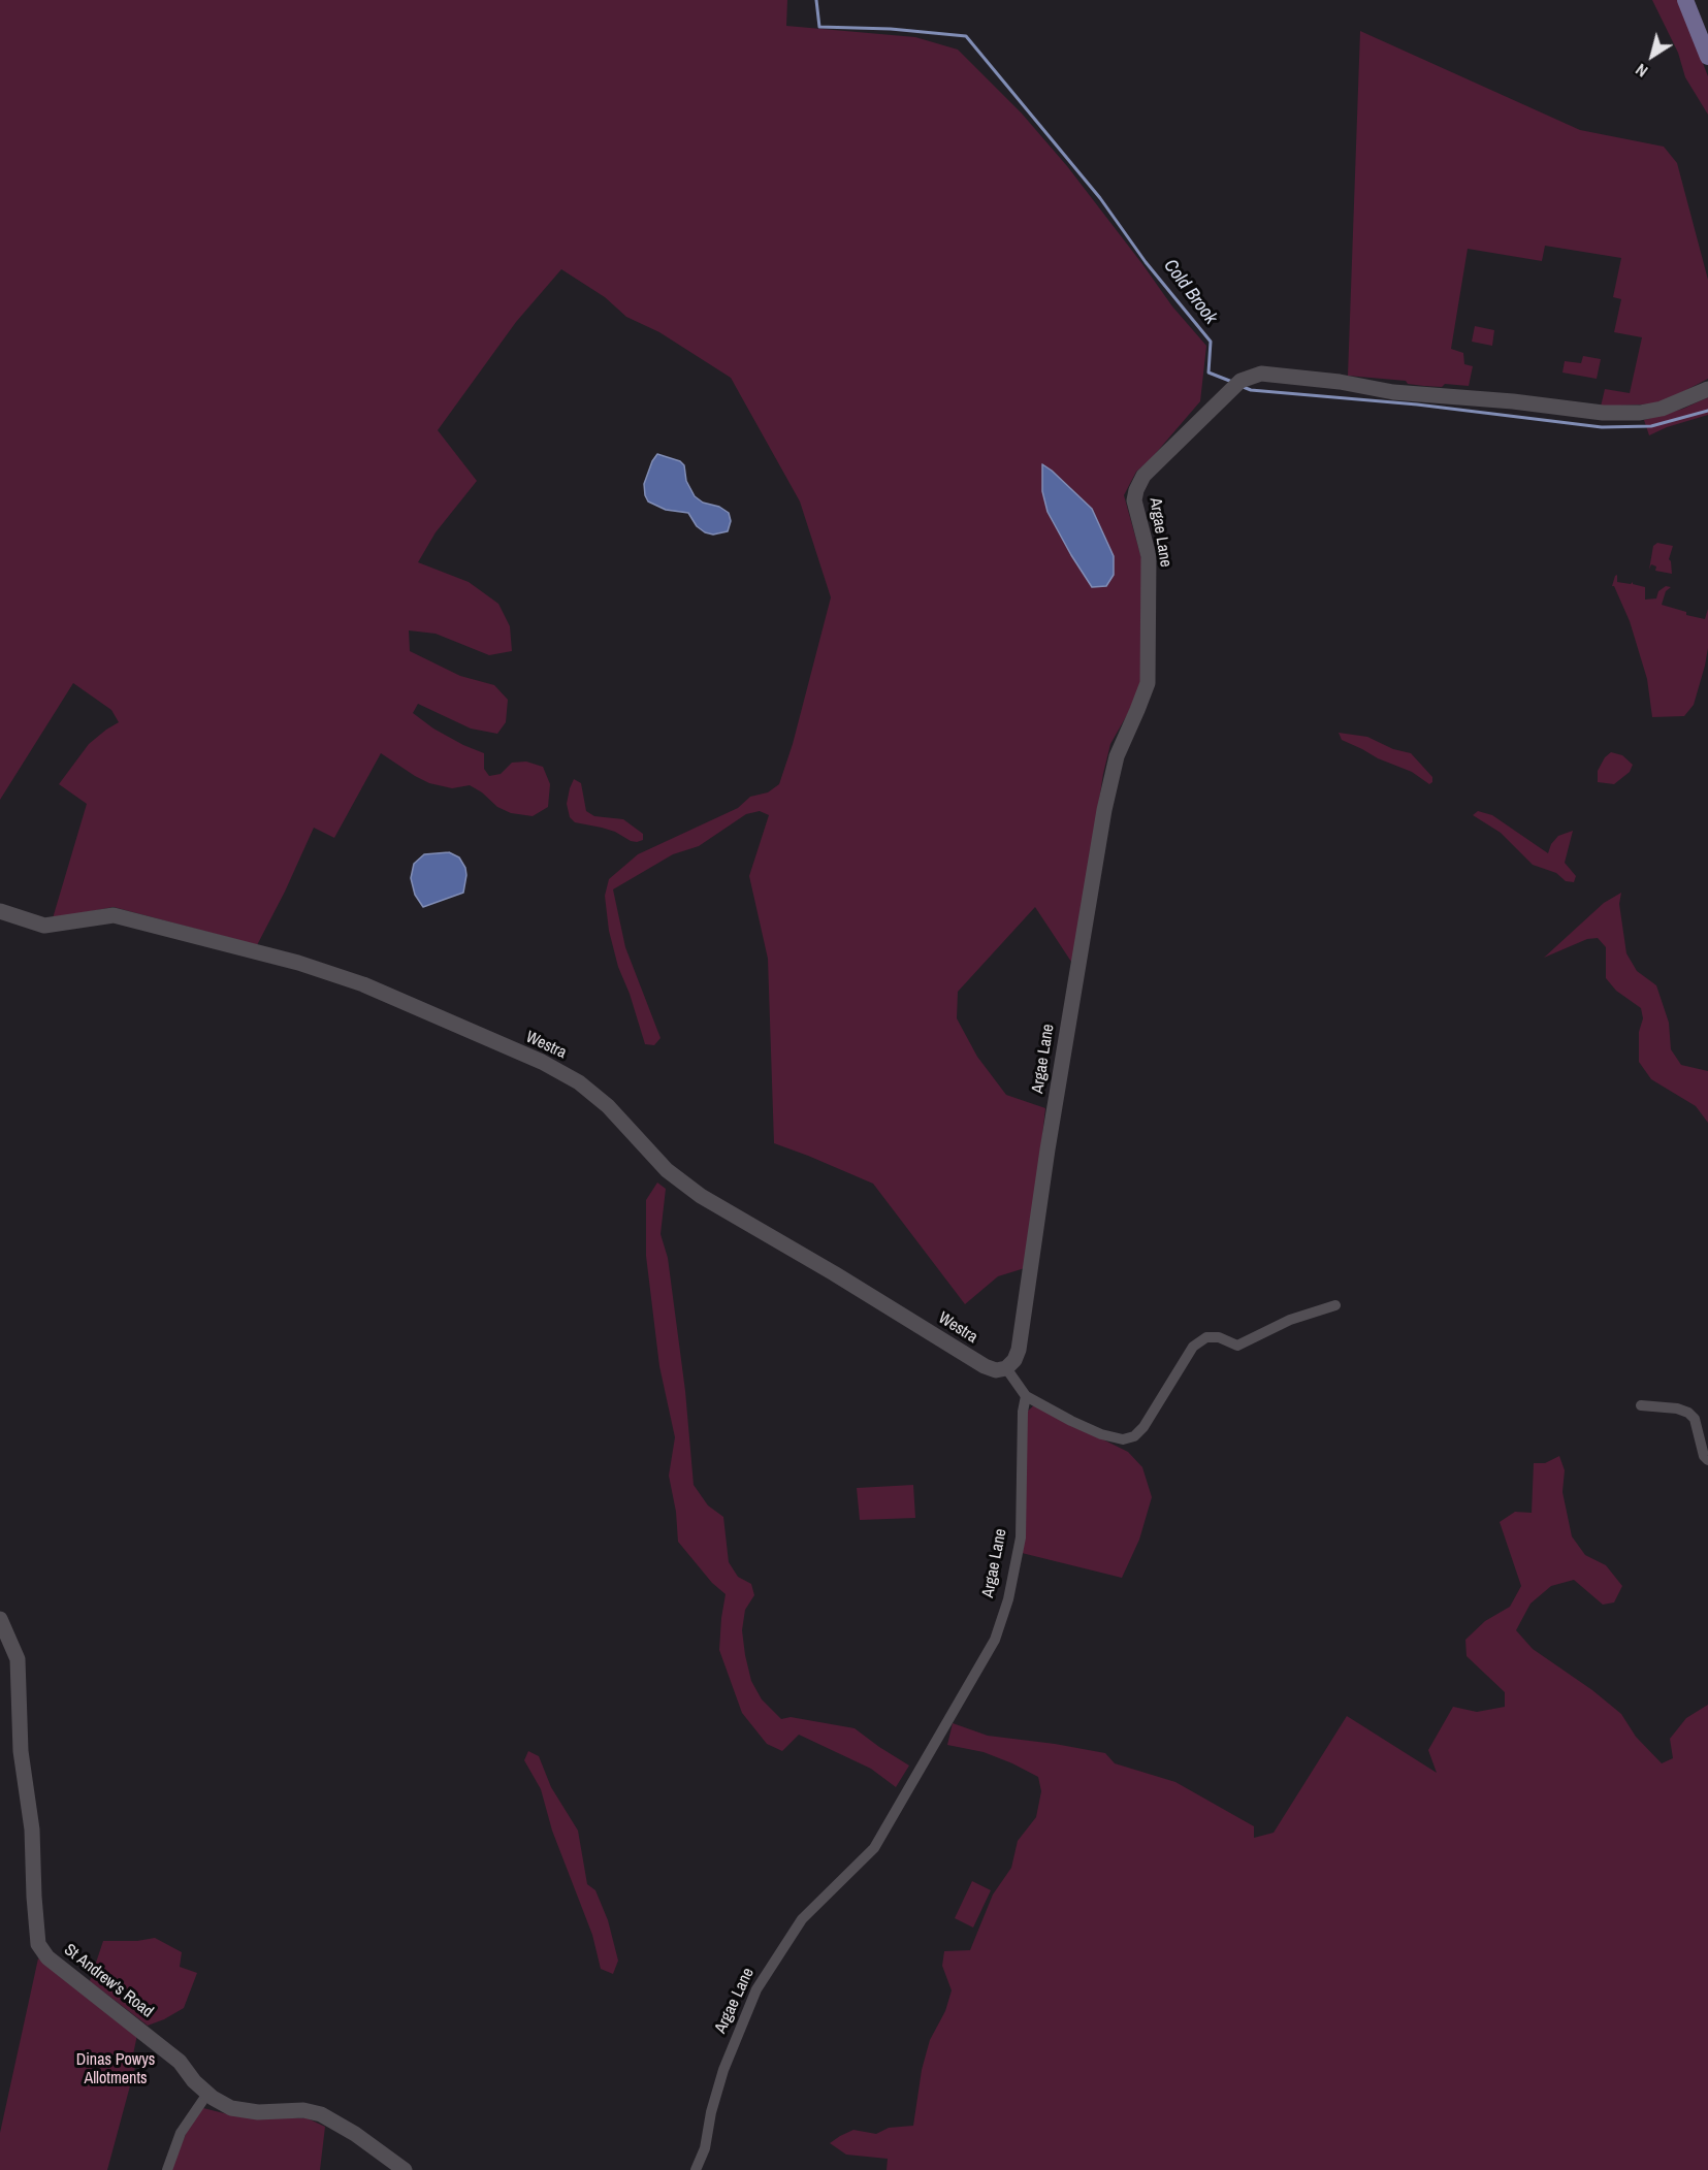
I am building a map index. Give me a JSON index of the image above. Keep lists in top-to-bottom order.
{
  "streets": {
    "street": ["Argae Lane", "Westra", "St Andrew's Road"]
  },
  "crossings": [
    ["Argae Lane", "Westra"]
  ],
  "water": ["Cold Brook"],
  "parks": ["Dinas Powys Allotments"],
  "north": "bottom left"
}
